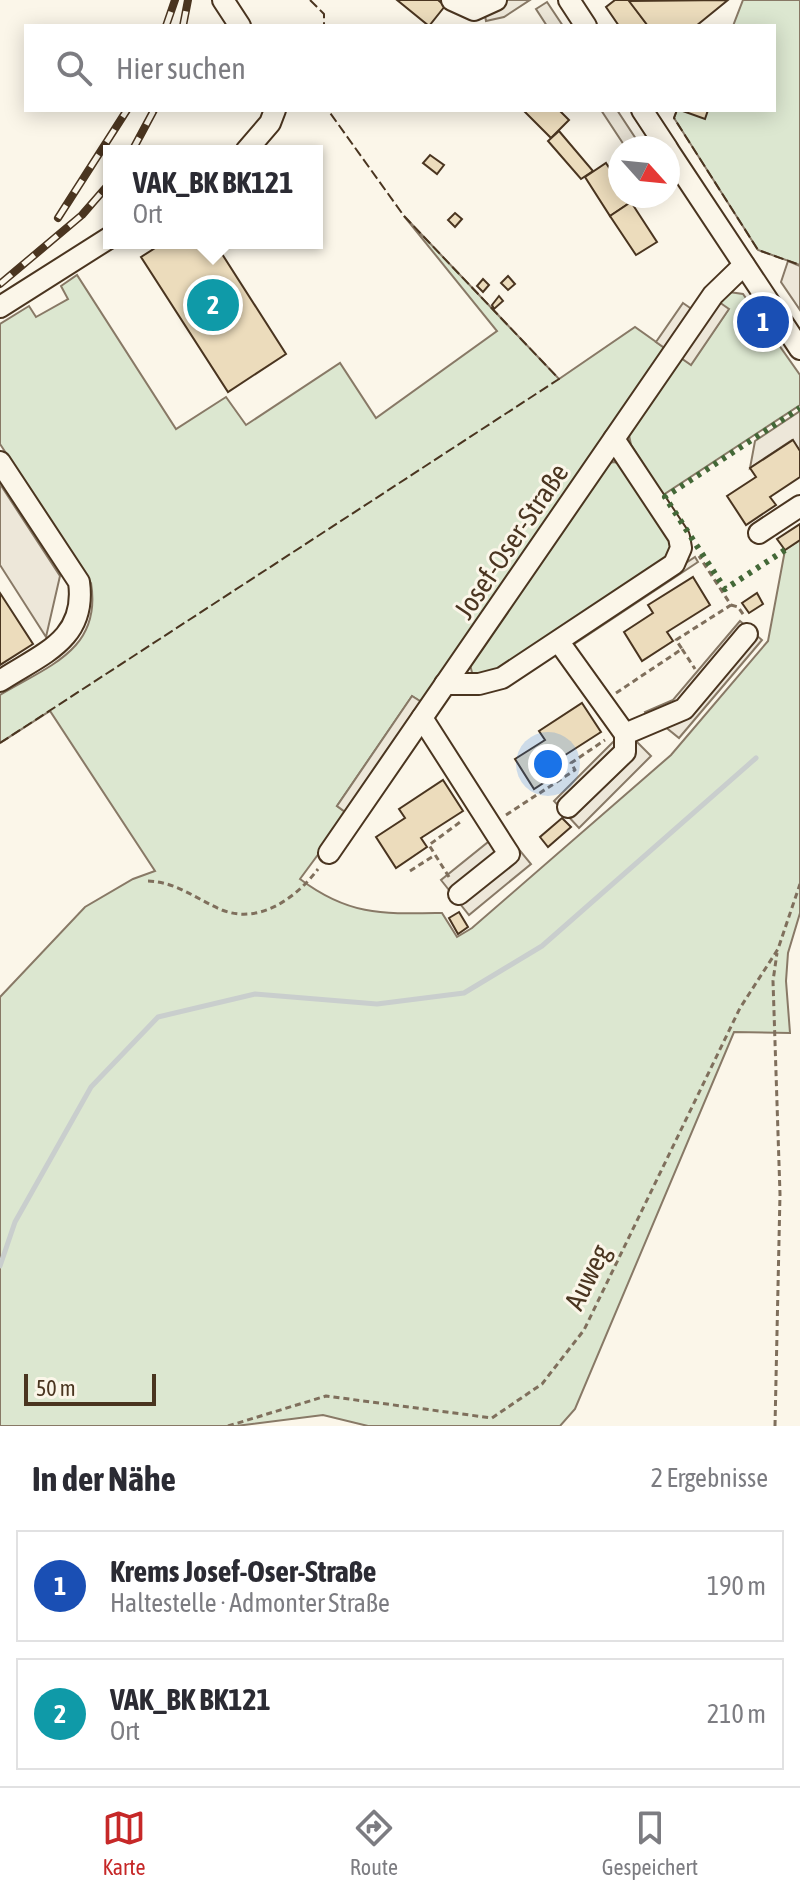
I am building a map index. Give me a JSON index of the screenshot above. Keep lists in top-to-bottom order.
{
  "streets": {
    "street": ["Josef-Oser-Straße"],
    "path": ["Auweg"]
  },
  "scale_bar": "50 m",
  "north": "bottom right",
  "page": {
    "search": "Hier suchen",
    "popup": ["VAK_BK BK121", "Ort"],
    "pins": ["2", "1"],
    "scale": "50 m",
    "heading": ["In der Nähe", "2 Ergebnisse"],
    "list": [
      {
        "mark": "1",
        "name": "Krems Josef-Oser-Straße",
        "note": "Haltestelle · Admonter Straße",
        "value": "190 m"
      },
      {
        "mark": "2",
        "name": "VAK_BK BK121",
        "note": "Ort",
        "value": "210 m"
      }
    ],
    "nav": ["Karte", "Route", "Gespeichert"]
  }
}
